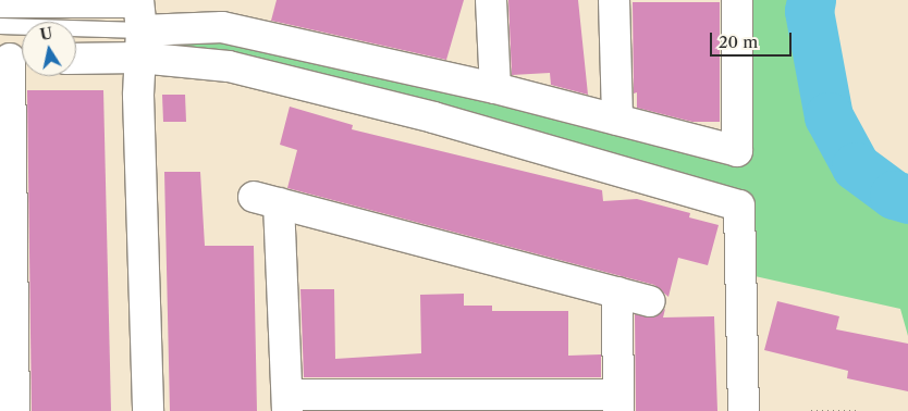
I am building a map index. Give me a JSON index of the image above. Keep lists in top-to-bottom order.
{
  "scale_bar": "20 m",
  "north": "top"
}
